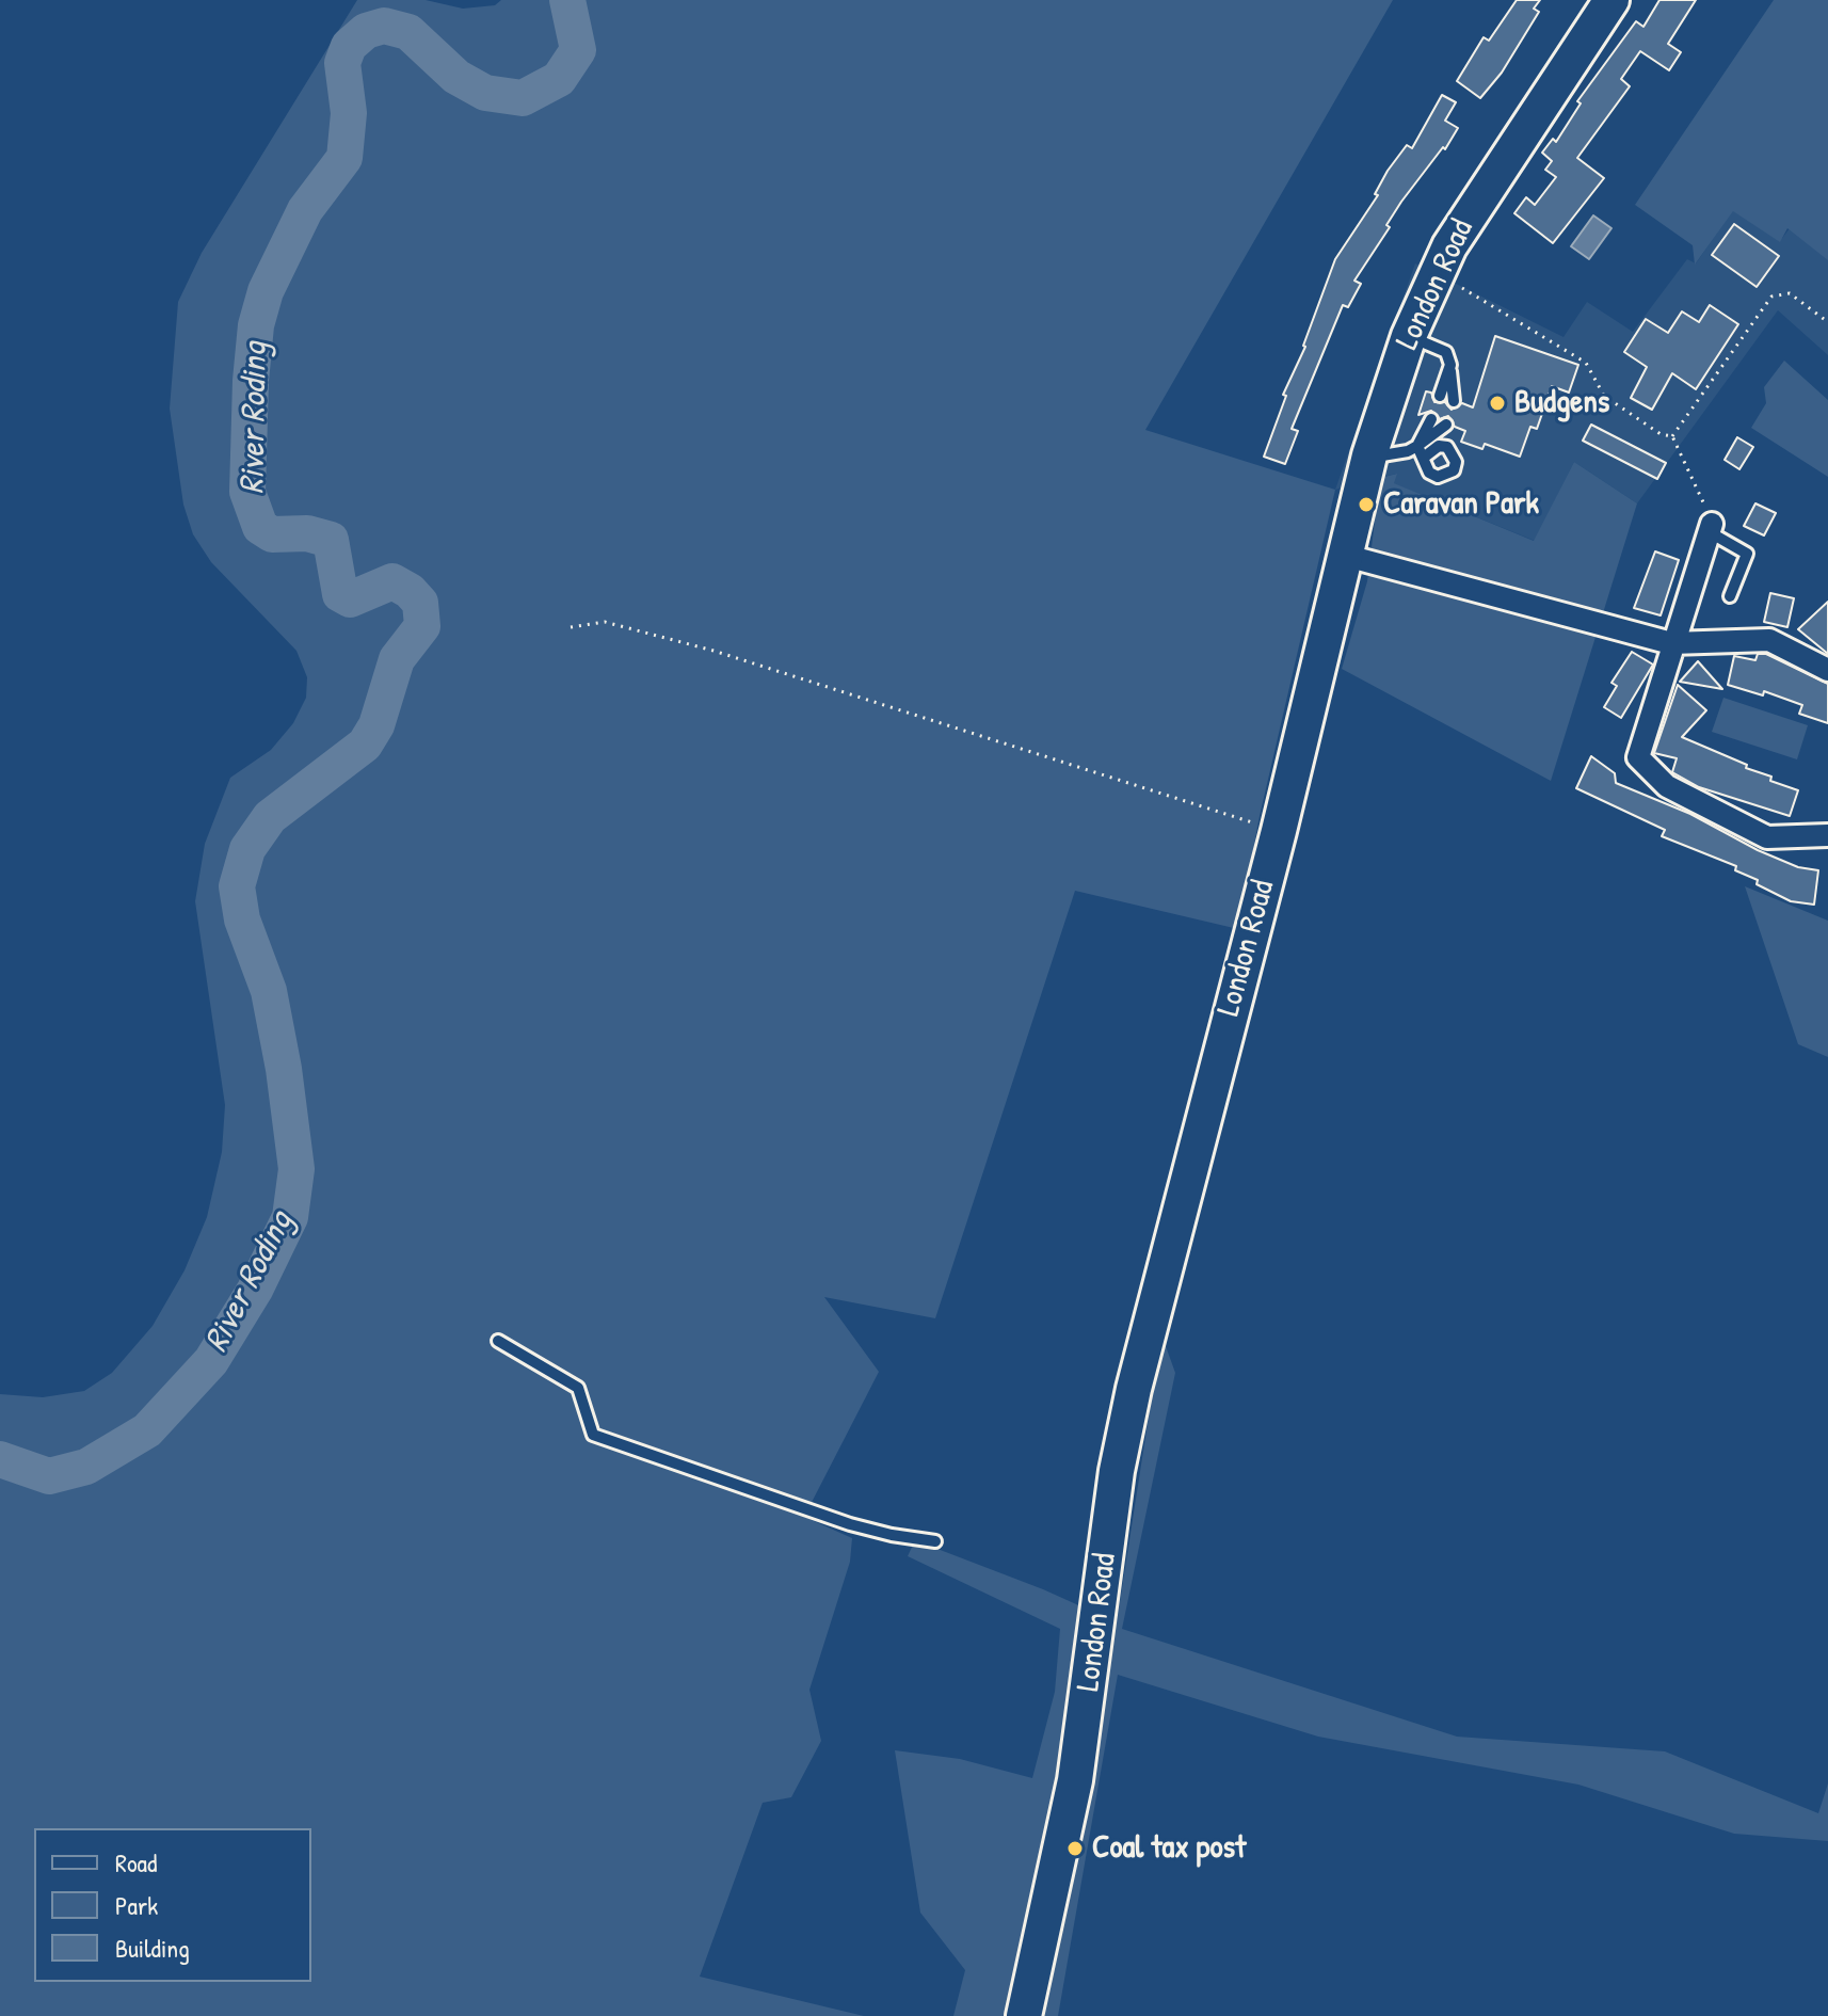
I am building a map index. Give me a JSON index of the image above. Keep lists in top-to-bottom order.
{
  "streets": {
    "main road": ["London Road"]
  },
  "water": ["River Roding"],
  "places": ["Budgens", "Caravan Park", "Coal tax post"],
  "legend": ["Road", "Park", "Building"]
}
